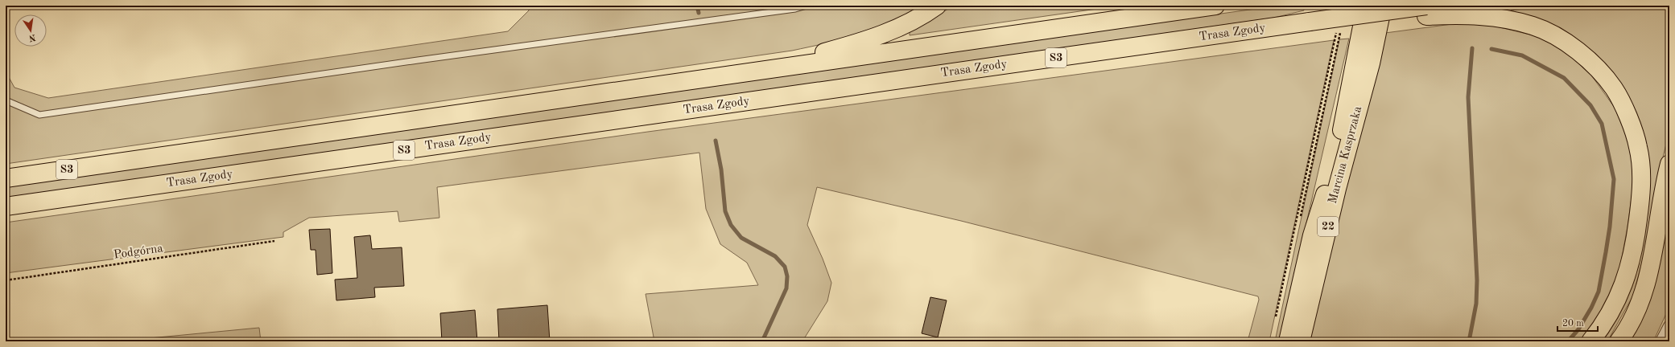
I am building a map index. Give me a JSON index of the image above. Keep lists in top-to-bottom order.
{
  "streets": {
    "main road": [
      "Trasa Zgody",
      "S3",
      "Marcina Kasprzaka",
      "22"
    ],
    "path": ["Podgórna"]
  },
  "scale_bar": "20 m",
  "north": "bottom"
}
